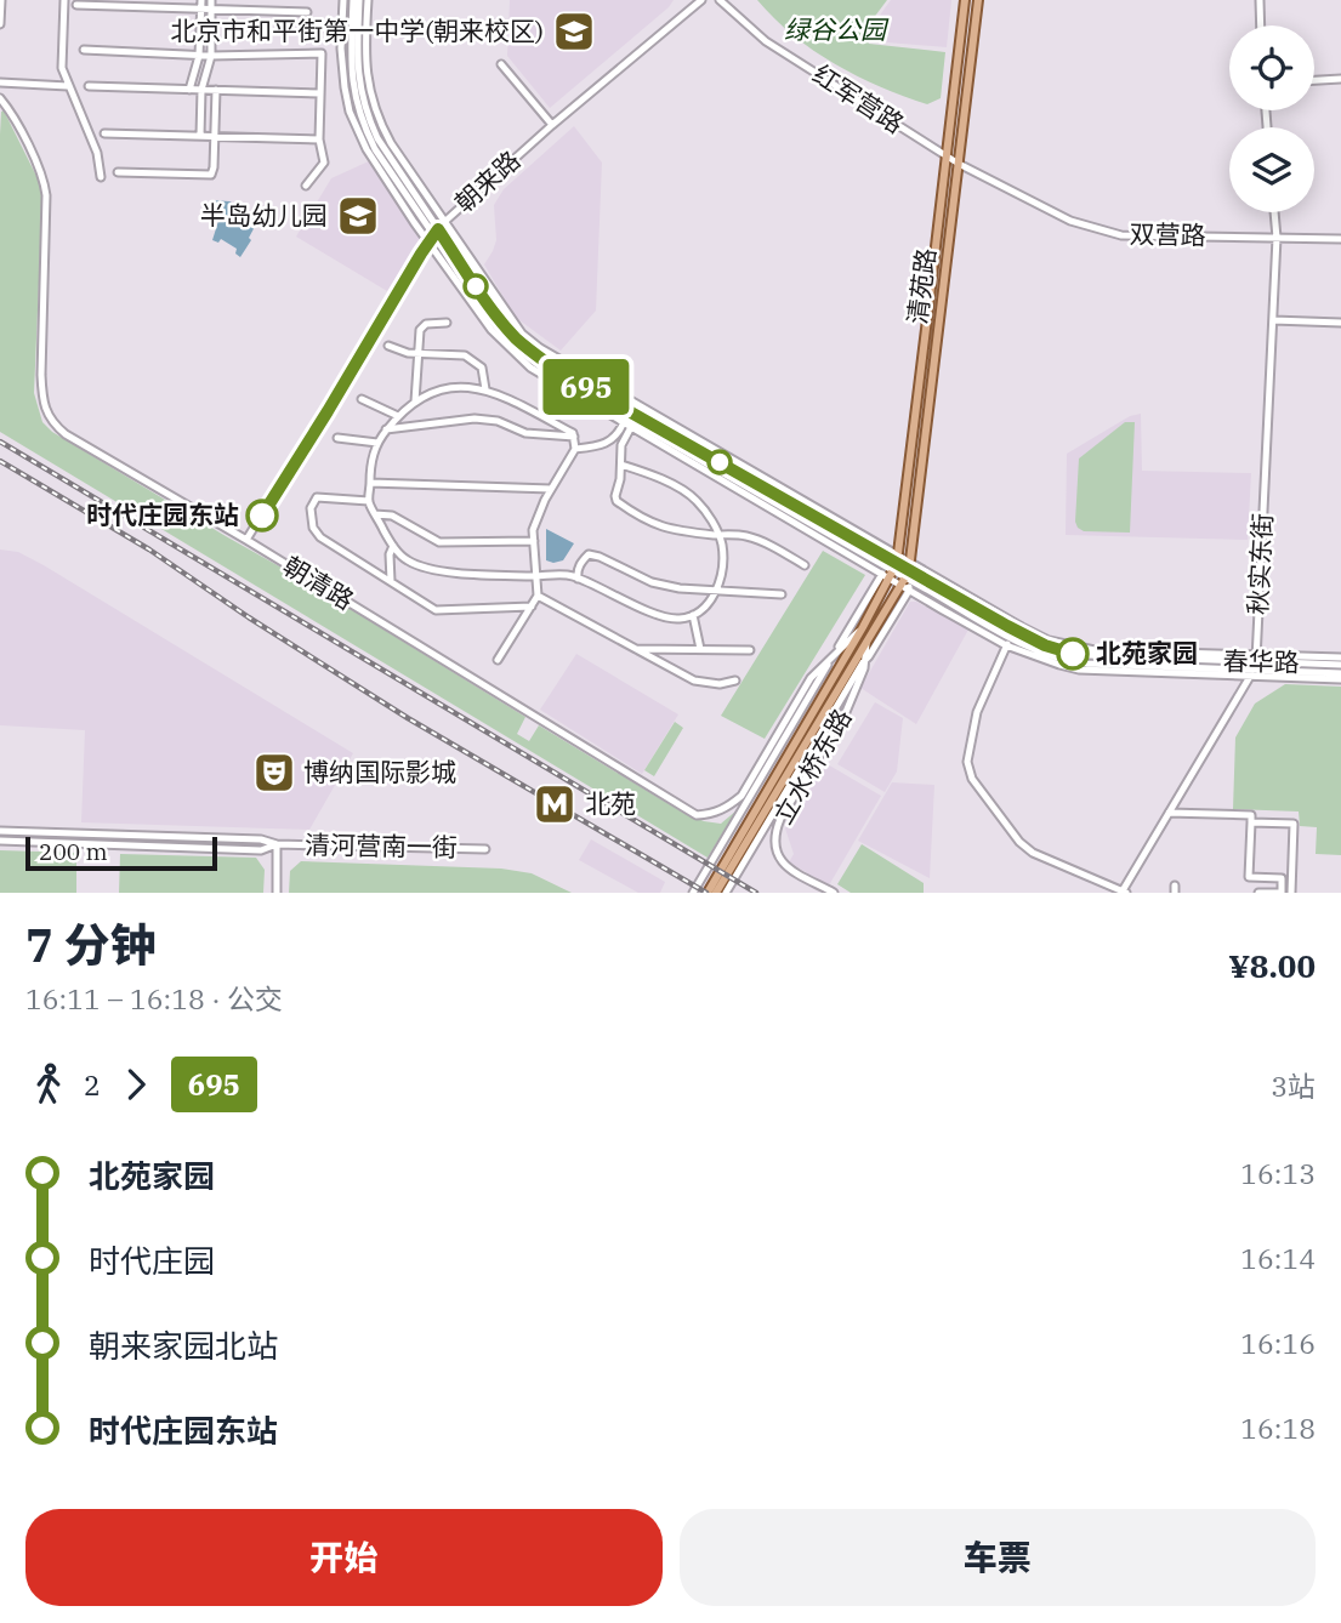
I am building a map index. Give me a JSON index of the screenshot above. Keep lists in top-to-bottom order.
{
  "streets": {
    "main road": ["清苑路"],
    "street": [
      "红军营路",
      "朝来路",
      "双营路",
      "秋实东街",
      "朝清路",
      "春华路",
      "立水桥东路",
      "清河营南一街"
    ]
  },
  "crossings": [
    ["红军营路", "双营路"],
    ["红军营路", "清苑路"],
    ["朝来路", "朝清路"],
    ["双营路", "清苑路"],
    ["双营路", "秋实东街"],
    ["清苑路", "朝清路"],
    ["清苑路", "春华路"],
    ["清苑路", "立水桥东路"],
    ["秋实东街", "春华路"]
  ],
  "parks": ["绿谷公园"],
  "places": {
    "school or university": ["北京市和平街第一中学(朝来校区)", "半岛幼儿园"],
    "other": ["时代庄园东站", "北苑家园"],
    "theatre": ["博纳国际影城"],
    "metro station": ["北苑"]
  },
  "lines": ["bus line 695"],
  "scale_bar": "200 m",
  "page": {
    "on_map": "695",
    "scale": "200 m",
    "heading": ["7 分钟", "16:11 – 16:18 · 公交", "¥8.00"],
    "legs": ["2", "695", "3站"],
    "list": [
      {
        "name": "北苑家园",
        "value": "16:13"
      },
      {
        "name": "时代庄园",
        "value": "16:14"
      },
      {
        "name": "朝来家园北站",
        "value": "16:16"
      },
      {
        "name": "时代庄园东站",
        "value": "16:18"
      }
    ],
    "buttons": ["开始", "车票"]
  }
}
